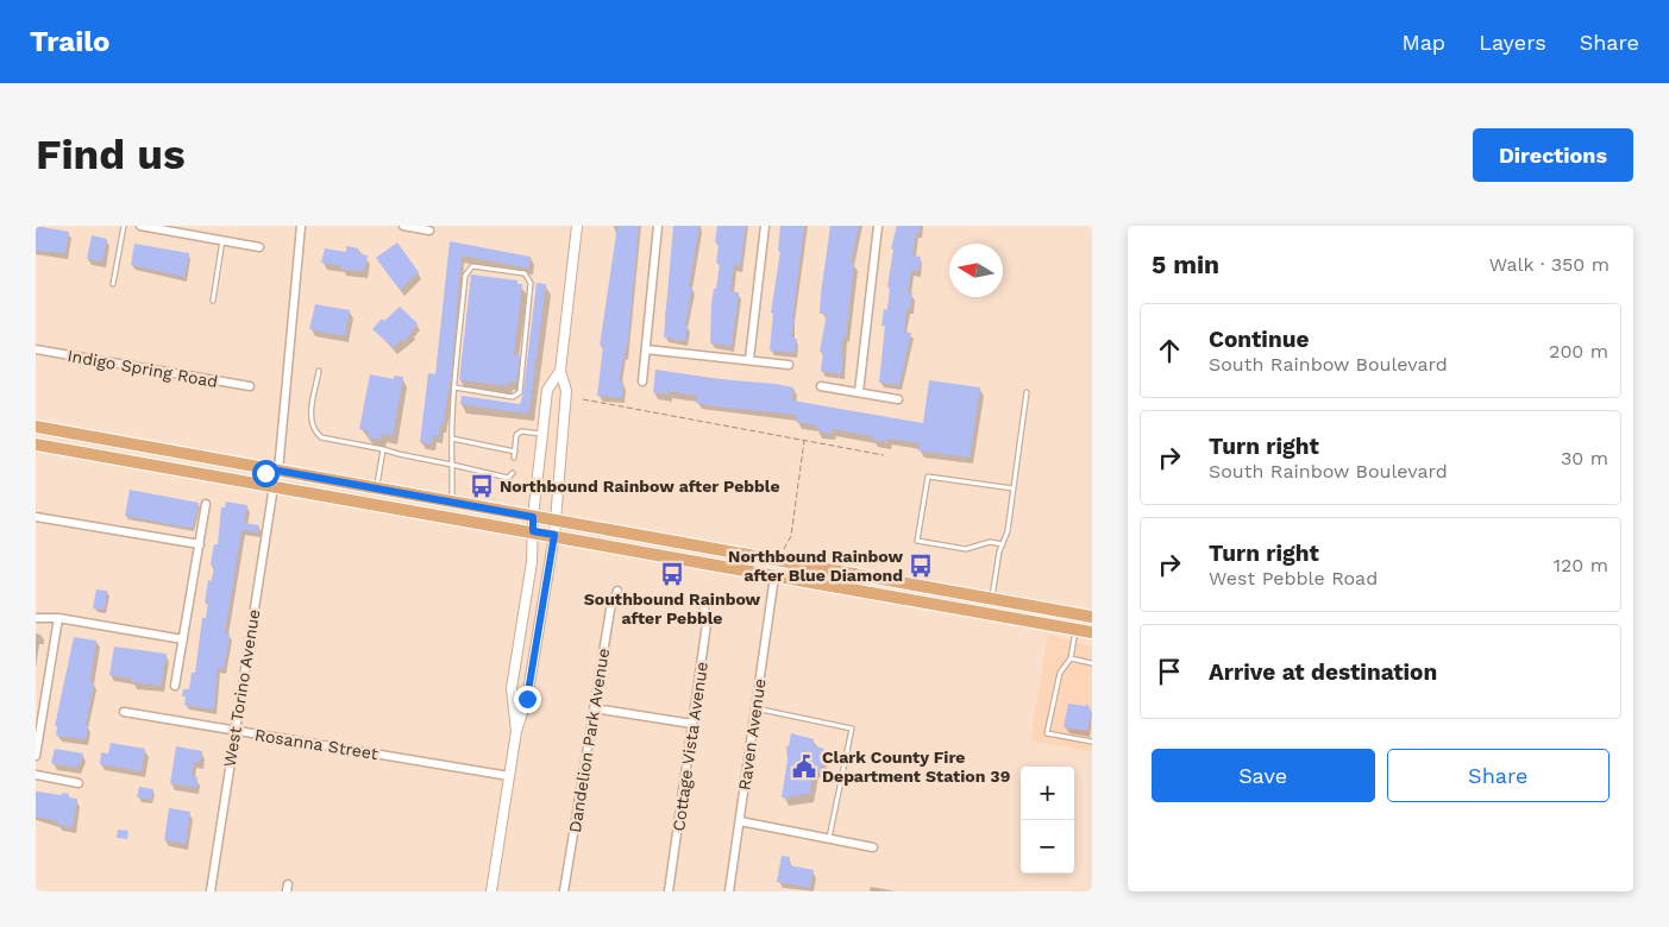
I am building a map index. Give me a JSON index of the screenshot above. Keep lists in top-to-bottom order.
{
  "streets": {
    "street": [
      "Indigo Spring Road",
      "West Torino Avenue",
      "Raven Avenue",
      "Dandelion Park Avenue",
      "Rosanna Street",
      "Cottage Vista Avenue"
    ]
  },
  "crossings": [
    ["West Torino Avenue", "Rosanna Street"]
  ],
  "places": {
    "bus stop": ["Northbound Rainbow after Pebble", "Northbound Rainbow after Blue Diamond", "Southbound Rainbow after Pebble"],
    "public building": ["Clark County Fire Department Station 39"]
  },
  "north": "left",
  "page": {
    "header": "Trailo",
    "nav": ["Map", "Layers", "Share"],
    "buttons": [
      "Directions",
      ["Save", "Share"]
    ],
    "title": "Find us",
    "heading": ["5 min", "Walk · 350 m"],
    "list": [
      ["Continue", "South Rainbow Boulevard", "200 m"],
      ["Turn right", "South Rainbow Boulevard", "30 m"],
      ["Turn right", "West Pebble Road", "120 m"],
      "Arrive at destination"
    ],
    "map_buttons": ["+", "−"]
  }
}
